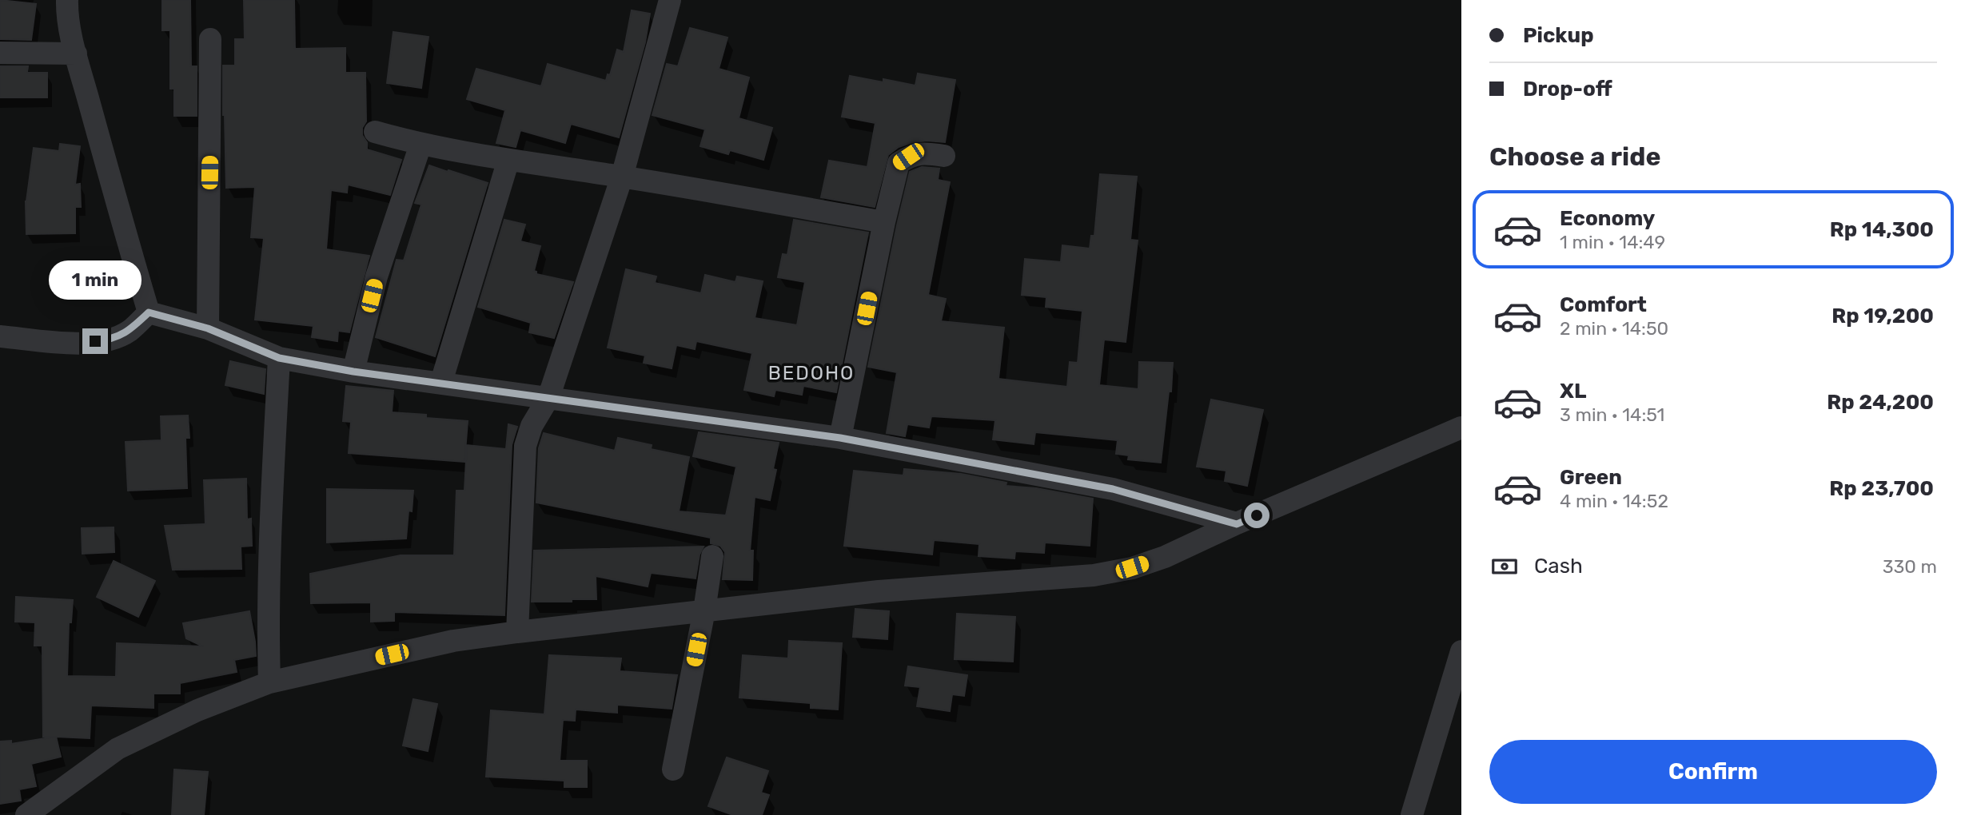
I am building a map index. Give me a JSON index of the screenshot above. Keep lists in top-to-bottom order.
{
  "districts": ["BEDOHO"],
  "page": {
    "banner": ["Pickup", "Drop-off"],
    "heading": "Choose a ride",
    "list": [
      {
        "name": "Economy",
        "note": "1 min · 14:49",
        "value": "Rp 14,300"
      },
      {
        "name": "Comfort",
        "note": "2 min · 14:50",
        "value": "Rp 19,200"
      },
      {
        "name": "XL",
        "note": "3 min · 14:51",
        "value": "Rp 24,200"
      },
      {
        "name": "Green",
        "note": "4 min · 14:52",
        "value": "Rp 23,700"
      }
    ],
    "bubble": "1 min",
    "pay": ["Cash", "330 m"],
    "buttons": "Confirm"
  }
}
